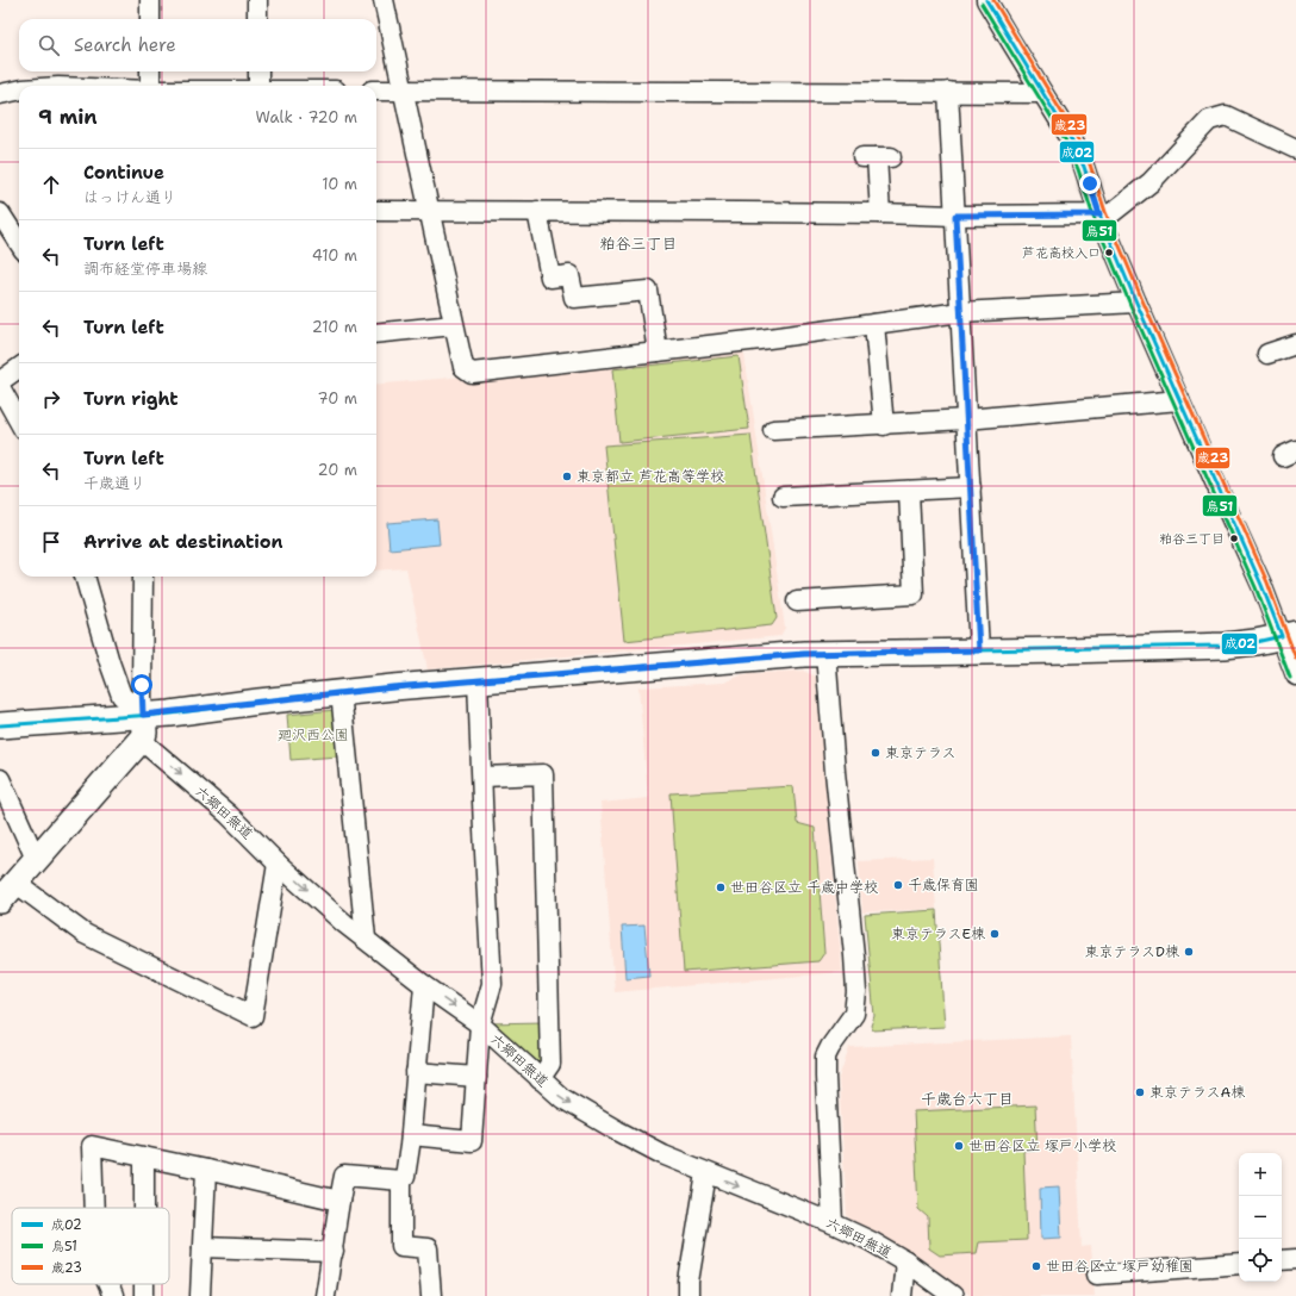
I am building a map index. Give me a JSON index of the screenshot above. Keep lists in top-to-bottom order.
{
  "streets": {
    "street": ["六郷田無道"]
  },
  "one_way": ["六郷田無道"],
  "districts": ["粕谷三丁目", "千歳台六丁目"],
  "parks": ["廻沢西公園"],
  "places": [
    "芦花高校入口",
    "東京都立 芦花高等学校",
    "粕谷三丁目",
    "東京テラス",
    "千歳保育園",
    "世田谷区立 千歳中学校",
    "東京テラスE棟",
    "東京テラスD棟",
    "東京テラスA棟",
    "世田谷区立 塚戸小学校",
    "世田谷区立 塚戸幼稚園"
  ],
  "lines": ["transit line 成02", "transit line 歳23", "transit line 烏51"],
  "legend": ["成02", "烏51", "歳23"],
  "page": {
    "search": "Search here",
    "heading": ["9 min", "Walk · 720 m"],
    "list": [
      ["Continue", "はっけん通り", "10 m"],
      ["Turn left", "調布経堂停車場線", "410 m"],
      ["Turn left", "210 m"],
      ["Turn right", "70 m"],
      ["Turn left", "千歳通り", "20 m"],
      "Arrive at destination"
    ],
    "map_buttons": ["+", "−"]
  }
}
